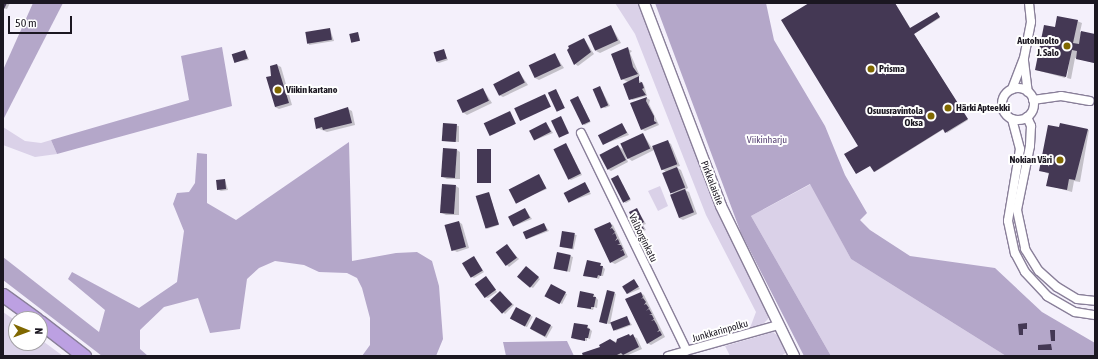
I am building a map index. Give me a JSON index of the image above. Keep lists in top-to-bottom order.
{
  "streets": {
    "street": ["Pirkkalaistie", "Valborginkatu", "Junkkarinpolku"]
  },
  "crossings": [
    ["Pirkkalaistie", "Junkkarinpolku"],
    ["Valborginkatu", "Junkkarinpolku"]
  ],
  "parks": ["Viikinharju"],
  "places": [
    "Autohuolto J. Salo",
    "Prisma",
    "Viikin kartano",
    "Härki Apteekki",
    "Osuusravintola Oksa",
    "Nokian Väri"
  ],
  "scale_bar": "50 m",
  "north": "right"
}
